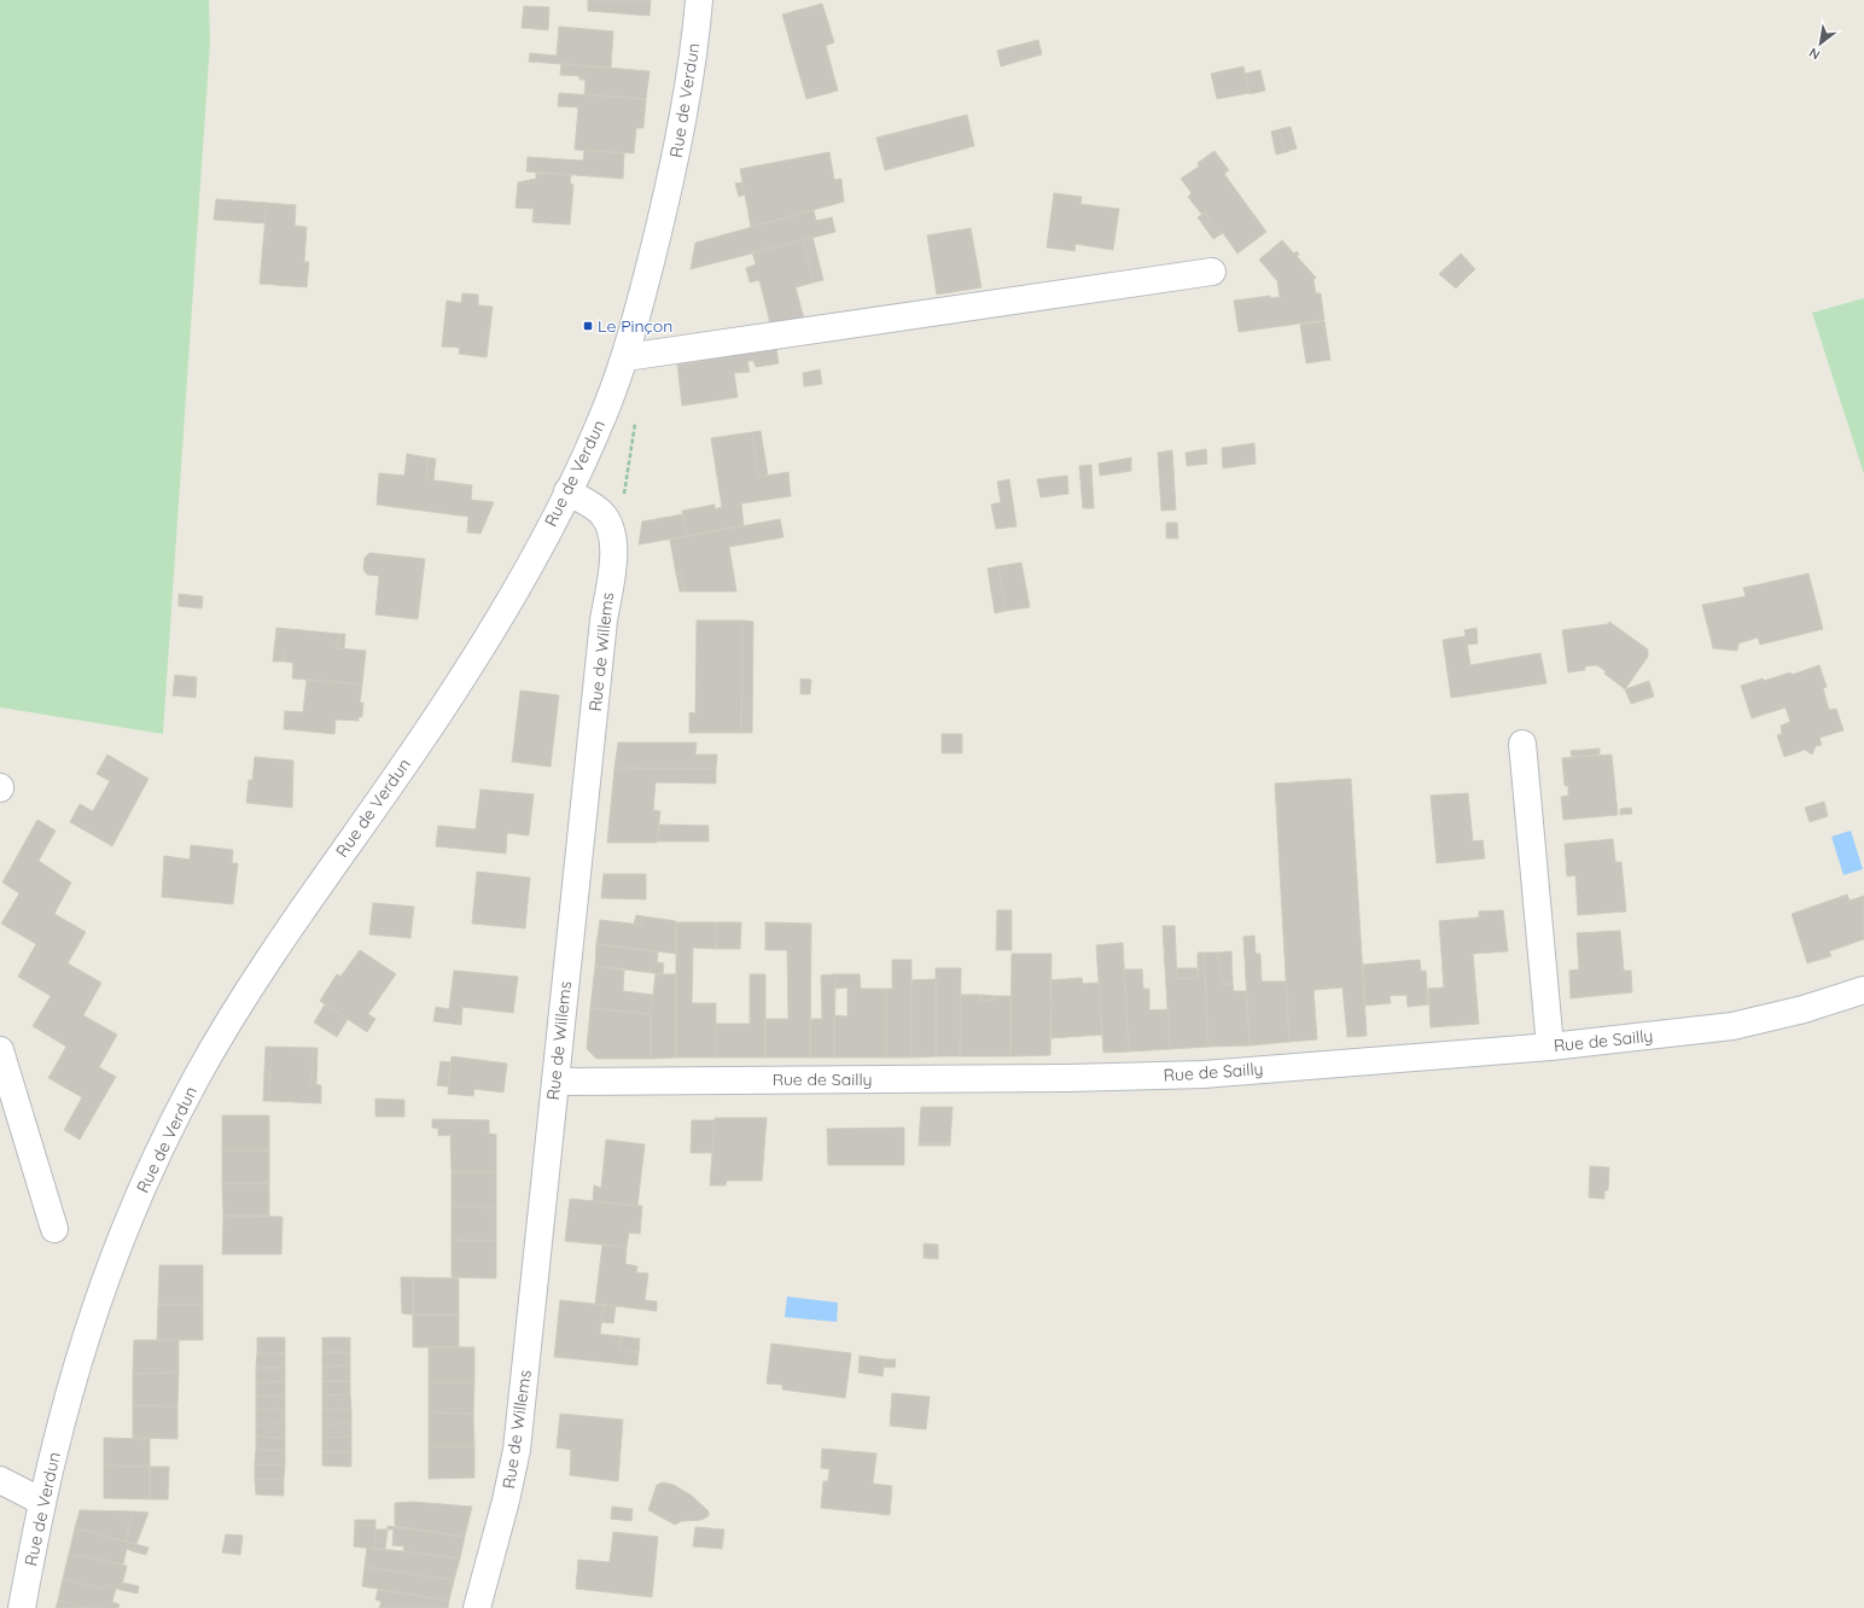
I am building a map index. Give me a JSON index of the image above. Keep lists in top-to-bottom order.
{
  "streets": {
    "street": ["Rue de Verdun", "Rue de Willems", "Rue de Sailly"]
  },
  "crossings": [
    ["Rue de Willems", "Rue de Sailly"]
  ],
  "places": {
    "transit": ["Le Pinçon"]
  },
  "north": "bottom left"
}
